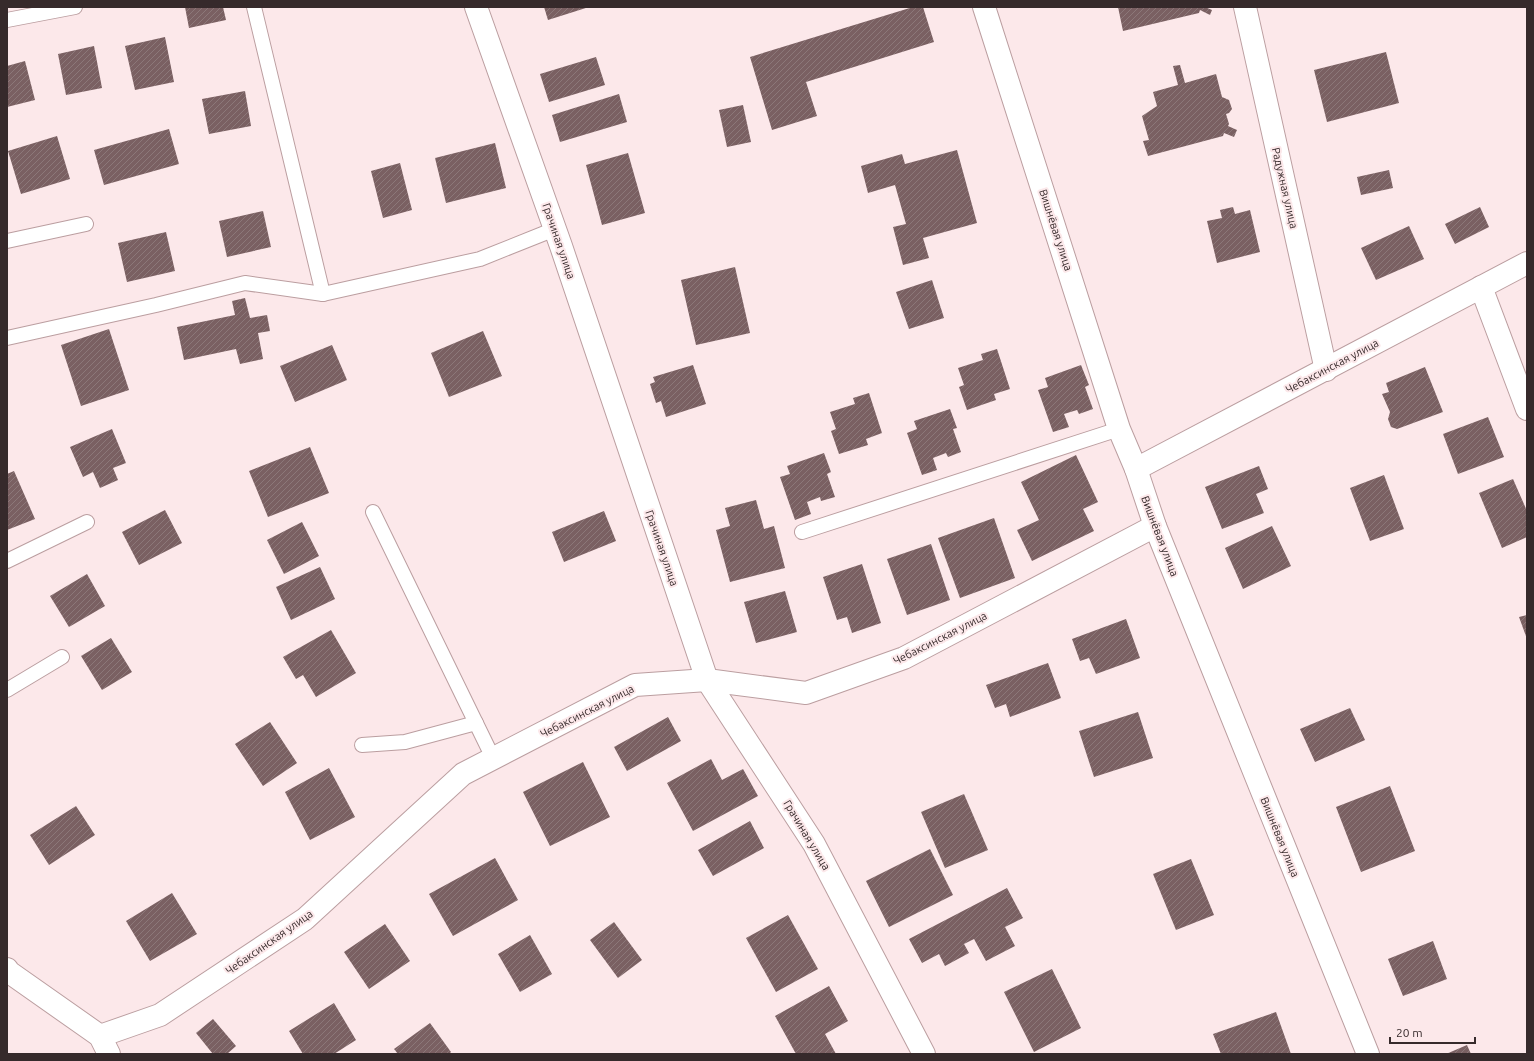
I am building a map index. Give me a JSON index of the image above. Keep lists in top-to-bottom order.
{
  "streets": {
    "street": [
      "Радужная улица",
      "Вишнёвая улица",
      "Грачиная улица",
      "Чебаксинская улица"
    ]
  },
  "crossings": [
    ["Радужная улица", "Чебаксинская улица"],
    ["Вишнёвая улица", "Чебаксинская улица"],
    ["Грачиная улица", "Чебаксинская улица"]
  ],
  "scale_bar": "20 m"
}
